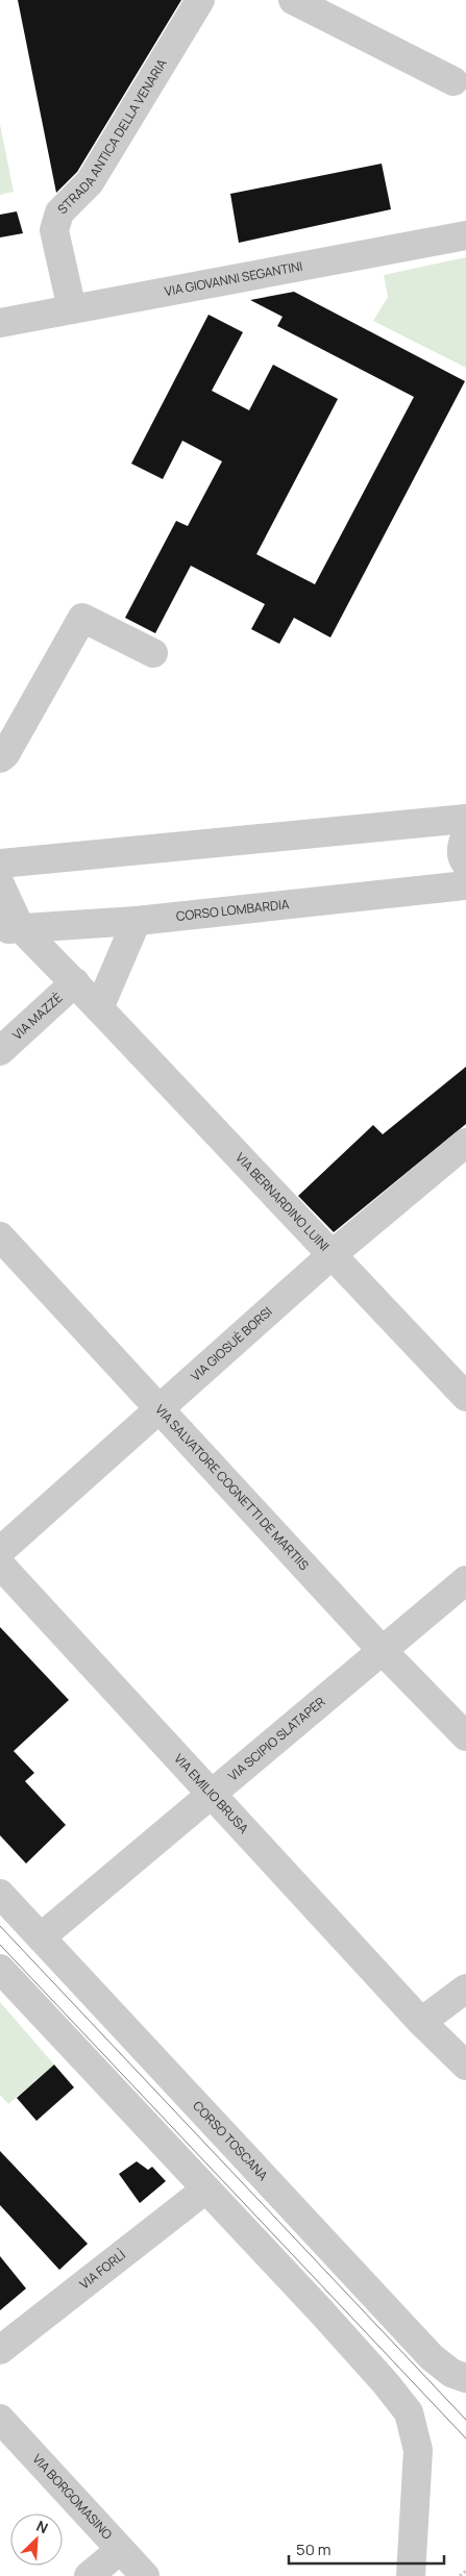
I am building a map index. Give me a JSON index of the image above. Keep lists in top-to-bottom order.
{
  "streets": {
    "street": [
      "STRADA ANTICA DELLA VENARIA",
      "VIA GIOVANNI SEGANTINI",
      "CORSO LOMBARDIA",
      "VIA MAZZÈ",
      "VIA BERNARDINO LUINI",
      "VIA GIOSUÈ BORSI",
      "VIA SALVATORE COGNETTI DE MARTIIS",
      "VIA SCIPIO SLATAPER",
      "VIA EMILIO BRUSA",
      "CORSO TOSCANA",
      "VIA FORLÌ",
      "VIA BORGOMASINO"
    ]
  },
  "crossings": [
    ["STRADA ANTICA DELLA VENARIA", "VIA GIOVANNI SEGANTINI"],
    ["CORSO LOMBARDIA", "VIA BERNARDINO LUINI"],
    ["VIA MAZZÈ", "VIA BERNARDINO LUINI"],
    ["VIA BERNARDINO LUINI", "VIA GIOSUÈ BORSI"],
    ["VIA GIOSUÈ BORSI", "VIA SALVATORE COGNETTI DE MARTIIS"],
    ["VIA SALVATORE COGNETTI DE MARTIIS", "VIA SCIPIO SLATAPER"],
    ["VIA SCIPIO SLATAPER", "VIA EMILIO BRUSA"],
    ["VIA SCIPIO SLATAPER", "CORSO TOSCANA"]
  ],
  "scale_bar": "50 m",
  "north": "top right"
}
